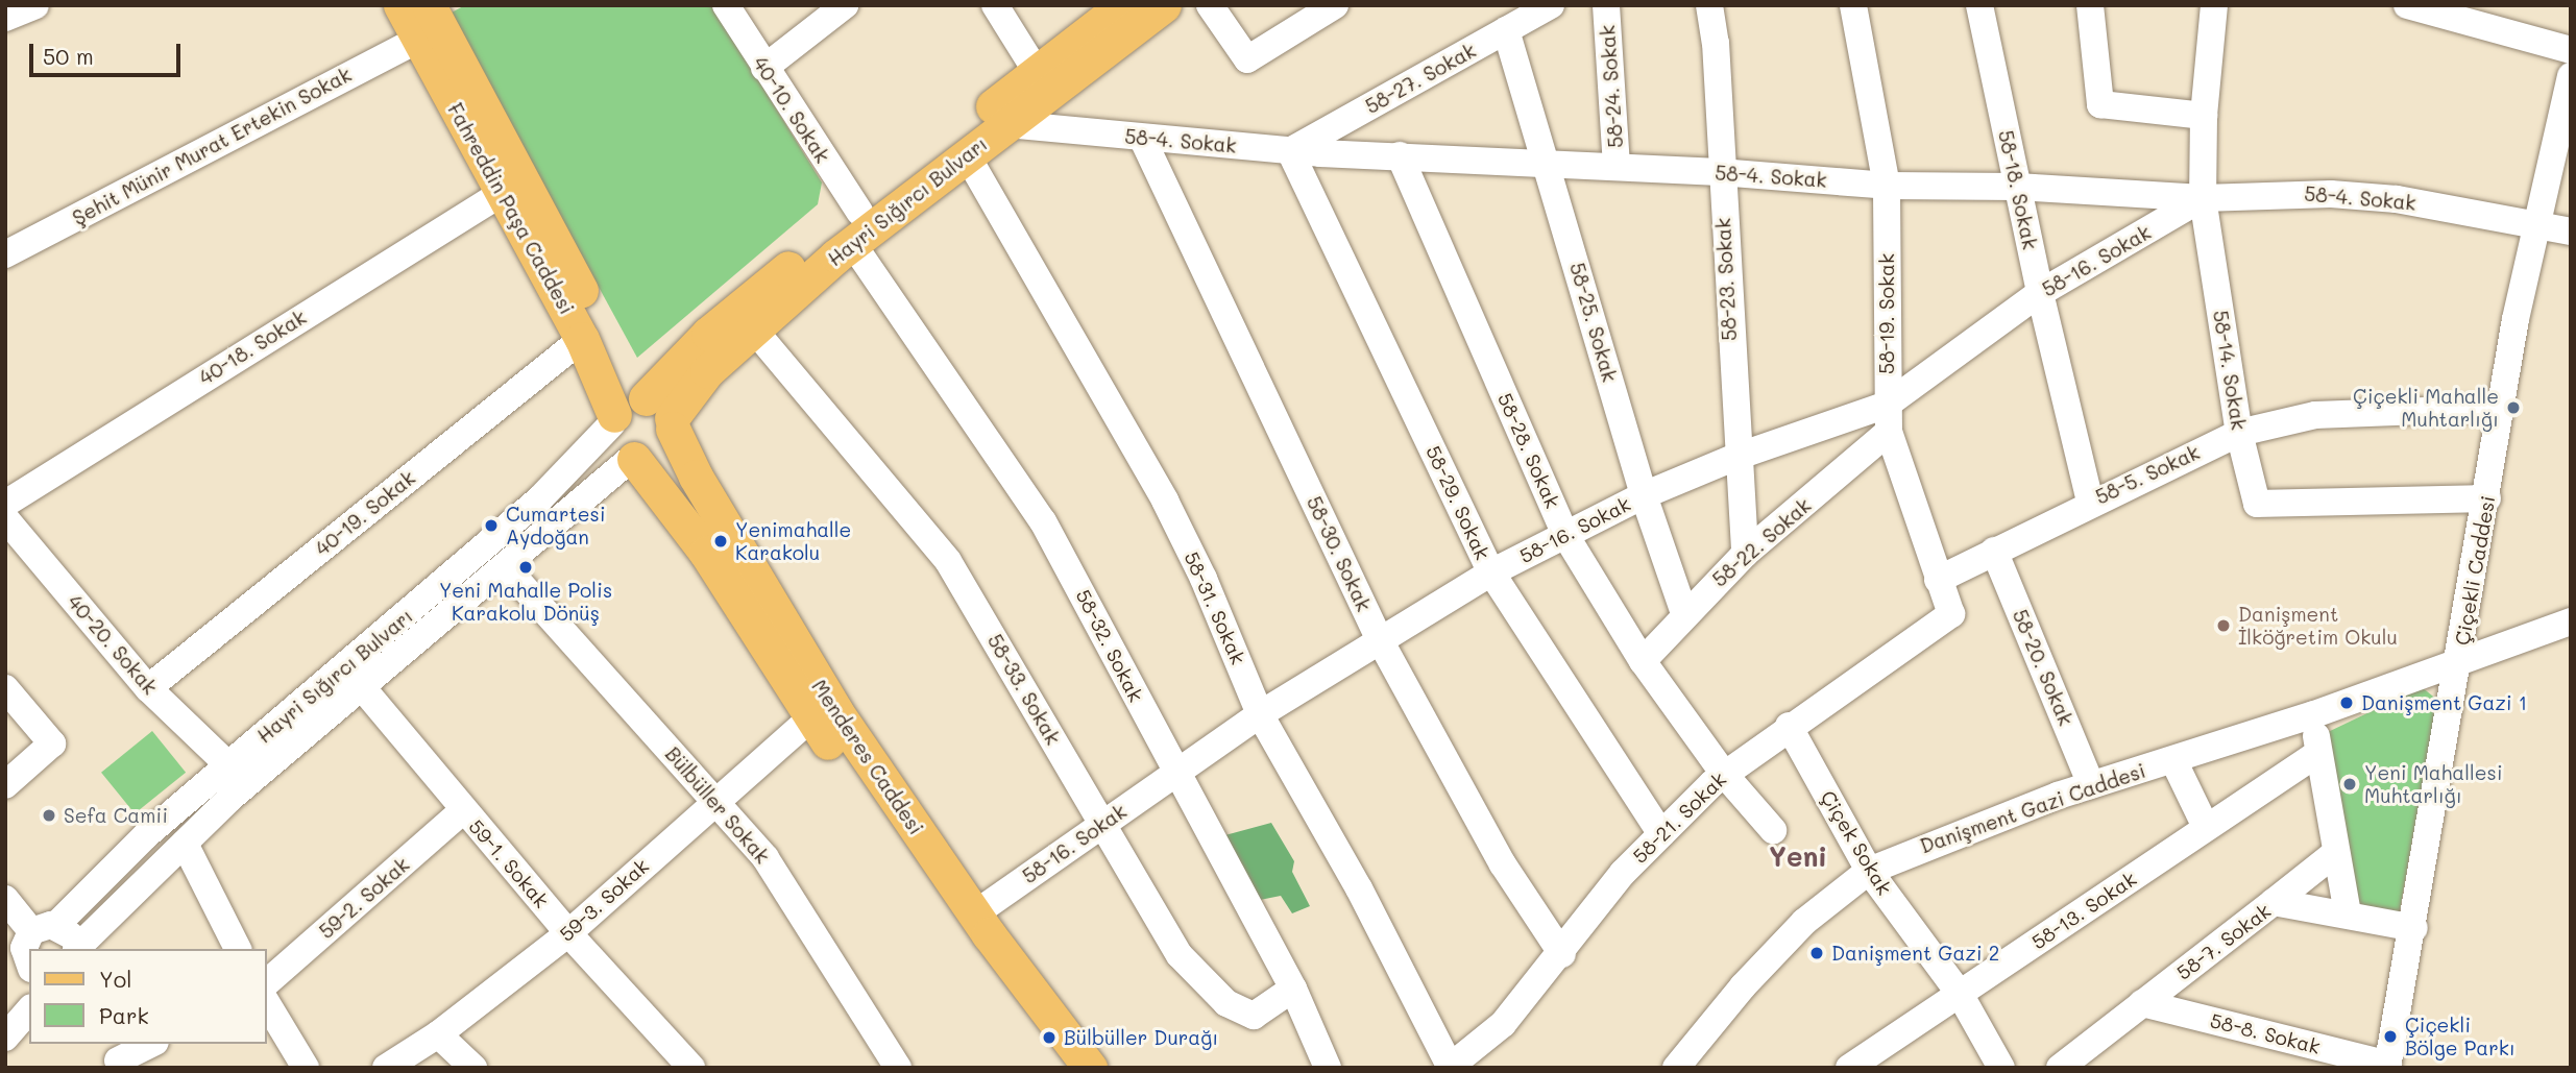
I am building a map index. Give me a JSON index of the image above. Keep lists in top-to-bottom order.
{
  "streets": {
    "main road": ["Hayri Sığırcı Bulvarı", "Fahreddin Paşa Caddesi", "Menderes Caddesi"],
    "street": [
      "58-27. Sokak",
      "58-24. Sokak",
      "40-10. Sokak",
      "58-4. Sokak",
      "Şehit Münir Murat Ertekin Sokak",
      "58-18. Sokak",
      "58-16. Sokak",
      "58-23. Sokak",
      "58-19. Sokak",
      "58-25. Sokak",
      "40-18. Sokak",
      "58-14. Sokak",
      "58-28. Sokak",
      "58-5. Sokak",
      "58-29. Sokak",
      "40-19. Sokak",
      "58-22. Sokak",
      "58-30. Sokak",
      "Çiçekli Caddesi",
      "58-31. Sokak",
      "40-20. Sokak",
      "58-32. Sokak",
      "58-20. Sokak",
      "58-33. Sokak",
      "Bülbüller Sokak",
      "Danişment Gazi Caddesi",
      "58-21. Sokak",
      "Çiçek Sokak",
      "59-1. Sokak",
      "59-2. Sokak",
      "59-3. Sokak",
      "58-13. Sokak",
      "58-7. Sokak",
      "58-8. Sokak"
    ]
  },
  "crossings": [
    ["58-27. Sokak", "58-4. Sokak"],
    ["58-27. Sokak", "58-25. Sokak"],
    ["58-27. Sokak", "58-29. Sokak"],
    ["58-24. Sokak", "58-4. Sokak"],
    ["40-10. Sokak", "Hayri Sığırcı Bulvarı"],
    ["58-4. Sokak", "58-18. Sokak"],
    ["58-4. Sokak", "Hayri Sığırcı Bulvarı"],
    ["58-4. Sokak", "58-16. Sokak"],
    ["58-4. Sokak", "58-23. Sokak"],
    ["58-4. Sokak", "58-19. Sokak"],
    ["58-4. Sokak", "58-25. Sokak"],
    ["58-4. Sokak", "58-14. Sokak"],
    ["58-4. Sokak", "58-28. Sokak"],
    ["58-4. Sokak", "58-29. Sokak"],
    ["58-4. Sokak", "58-30. Sokak"],
    ["58-4. Sokak", "Çiçekli Caddesi"],
    ["Şehit Münir Murat Ertekin Sokak", "Fahreddin Paşa Caddesi"],
    ["58-18. Sokak", "58-16. Sokak"],
    ["58-18. Sokak", "58-5. Sokak"],
    ["Hayri Sığırcı Bulvarı", "Fahreddin Paşa Caddesi"],
    ["Hayri Sığırcı Bulvarı", "58-31. Sokak"],
    ["Hayri Sığırcı Bulvarı", "40-20. Sokak"],
    ["Hayri Sığırcı Bulvarı", "58-32. Sokak"],
    ["Hayri Sığırcı Bulvarı", "58-33. Sokak"],
    ["Hayri Sığırcı Bulvarı", "Menderes Caddesi"],
    ["Hayri Sığırcı Bulvarı", "Bülbüller Sokak"],
    ["Hayri Sığırcı Bulvarı", "59-1. Sokak"],
    ["Fahreddin Paşa Caddesi", "40-18. Sokak"],
    ["Fahreddin Paşa Caddesi", "40-19. Sokak"],
    ["Fahreddin Paşa Caddesi", "Menderes Caddesi"],
    ["58-16. Sokak", "58-23. Sokak"],
    ["58-16. Sokak", "58-19. Sokak"],
    ["58-16. Sokak", "58-25. Sokak"],
    ["58-16. Sokak", "58-14. Sokak"],
    ["58-16. Sokak", "58-28. Sokak"],
    ["58-16. Sokak", "58-29. Sokak"],
    ["58-16. Sokak", "58-22. Sokak"],
    ["58-16. Sokak", "58-30. Sokak"],
    ["58-16. Sokak", "58-31. Sokak"],
    ["58-16. Sokak", "58-32. Sokak"],
    ["58-16. Sokak", "58-33. Sokak"],
    ["58-16. Sokak", "Menderes Caddesi"],
    ["58-23. Sokak", "58-22. Sokak"],
    ["58-19. Sokak", "58-5. Sokak"],
    ["58-19. Sokak", "58-22. Sokak"],
    ["58-19. Sokak", "58-21. Sokak"],
    ["58-25. Sokak", "58-22. Sokak"],
    ["58-14. Sokak", "58-5. Sokak"],
    ["58-14. Sokak", "Çiçekli Caddesi"],
    ["58-28. Sokak", "58-22. Sokak"],
    ["58-28. Sokak", "58-21. Sokak"],
    ["58-5. Sokak", "Çiçekli Caddesi"],
    ["58-5. Sokak", "58-20. Sokak"],
    ["58-29. Sokak", "58-21. Sokak"],
    ["40-19. Sokak", "40-20. Sokak"],
    ["58-30. Sokak", "58-21. Sokak"],
    ["Çiçekli Caddesi", "Danişment Gazi Caddesi"],
    ["Çiçekli Caddesi", "58-7. Sokak"],
    ["Çiçekli Caddesi", "58-8. Sokak"],
    ["58-31. Sokak", "58-21. Sokak"],
    ["58-32. Sokak", "58-33. Sokak"],
    ["58-20. Sokak", "Danişment Gazi Caddesi"],
    ["Menderes Caddesi", "59-3. Sokak"],
    ["Bülbüller Sokak", "59-3. Sokak"],
    ["Danişment Gazi Caddesi", "Çiçek Sokak"],
    ["58-21. Sokak", "Çiçek Sokak"],
    ["Çiçek Sokak", "58-13. Sokak"],
    ["59-1. Sokak", "59-2. Sokak"],
    ["59-1. Sokak", "59-3. Sokak"],
    ["58-7. Sokak", "58-8. Sokak"]
  ],
  "districts": ["Yeni"],
  "places": [
    "Çiçekli Mahalle Muhtarlığı",
    "Cumartesi Aydoğan",
    "Yenimahalle Karakolu",
    "Yeni Mahalle Polis Karakolu Dönüş",
    "Danişment İlköğretim Okulu",
    "Danişment Gazi 1",
    "Yeni Mahallesi Muhtarlığı",
    "Sefa Camii",
    "Danişment Gazi 2",
    "Çiçekli Bölge Parkı",
    "Bülbüller Durağı"
  ],
  "legend": ["Yol", "Park"],
  "scale_bar": "50 m"
}
